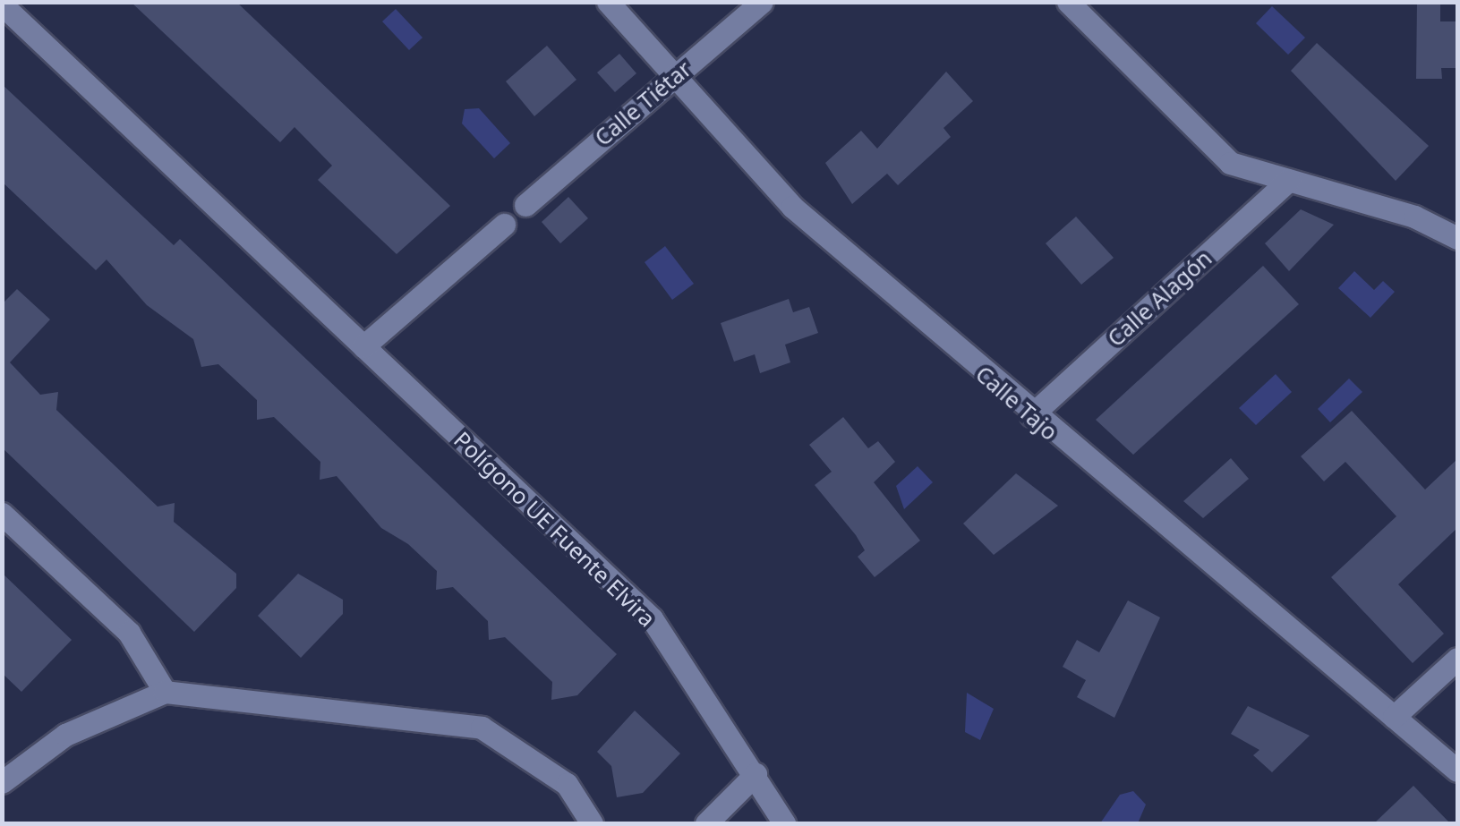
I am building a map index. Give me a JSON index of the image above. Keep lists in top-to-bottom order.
{
  "streets": {
    "street": [
      "Calle Tiétar",
      "Calle Alagón",
      "Calle Tajo",
      "Polígono UE Fuente Elvira"
    ]
  },
  "crossings": [
    ["Calle Tiétar", "Calle Tajo"],
    ["Calle Alagón", "Calle Tajo"]
  ]
}
